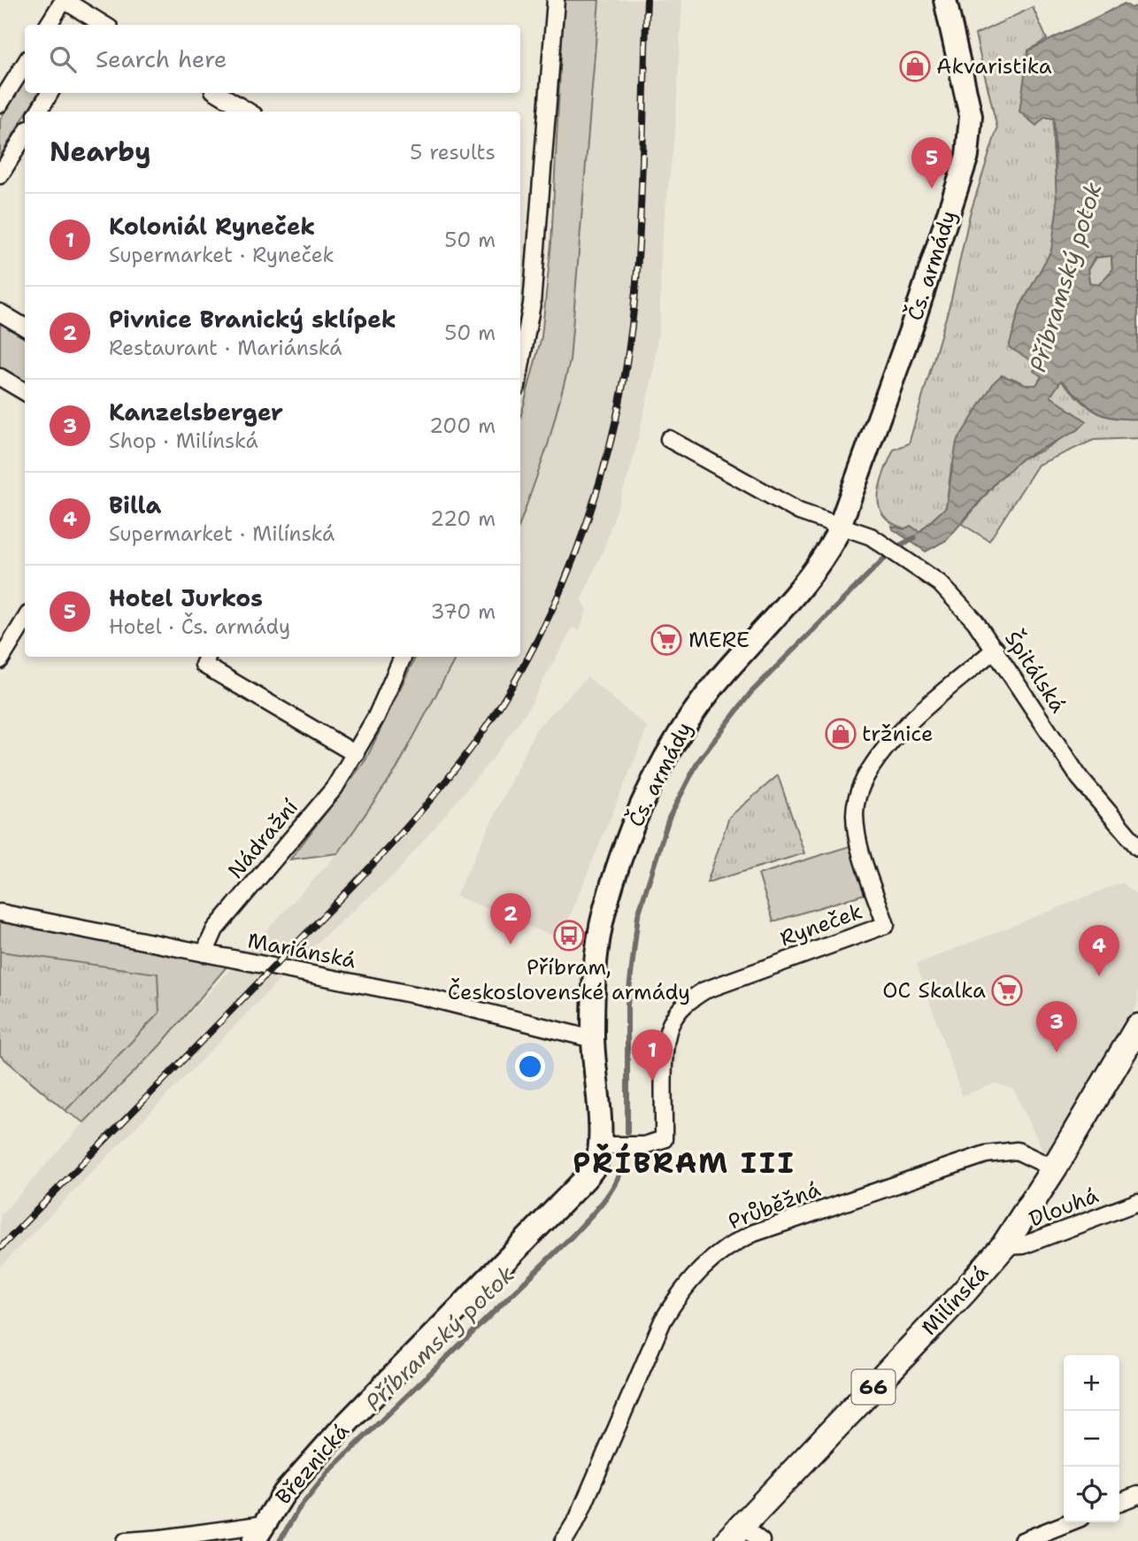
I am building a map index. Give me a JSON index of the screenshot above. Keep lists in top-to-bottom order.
{
  "streets": {
    "main road": ["Milínská", "66"],
    "street": [
      "Čs. armády",
      "Špitálská",
      "Nádražní",
      "Ryneček",
      "Mariánská",
      "Průběžná",
      "Dlouhá",
      "Březnická"
    ]
  },
  "crossings": [
    ["Čs. armády", "Špitálská"],
    ["Čs. armády", "Ryneček"],
    ["Čs. armády", "Mariánská"],
    ["Čs. armády", "Březnická"],
    ["Špitálská", "Ryneček"],
    ["Nádražní", "Mariánská"],
    ["Ryneček", "Březnická"],
    ["Průběžná", "Milínská"],
    ["Dlouhá", "Milínská"]
  ],
  "districts": ["PŘÍBRAM III"],
  "water": ["Příbramský potok"],
  "places": {
    "shop": ["Akvaristika", "tržnice"],
    "supermarket": ["MERE", "OC Skalka"],
    "bus stop": ["Příbram, Československé armády"]
  },
  "page": {
    "search": "Search here",
    "heading": ["Nearby", "5 results"],
    "pins": [
      "5",
      "2",
      "4",
      "3",
      "1"
    ],
    "list": [
      {
        "mark": "1",
        "name": "Koloniál Ryneček",
        "note": "Supermarket · Ryneček",
        "value": "50 m"
      },
      {
        "mark": "2",
        "name": "Pivnice Branický sklípek",
        "note": "Restaurant · Mariánská",
        "value": "50 m"
      },
      {
        "mark": "3",
        "name": "Kanzelsberger",
        "note": "Shop · Milínská",
        "value": "200 m"
      },
      {
        "mark": "4",
        "name": "Billa",
        "note": "Supermarket · Milínská",
        "value": "220 m"
      },
      {
        "mark": "5",
        "name": "Hotel Jurkos",
        "note": "Hotel · Čs. armády",
        "value": "370 m"
      }
    ],
    "map_buttons": ["+", "−"]
  }
}
